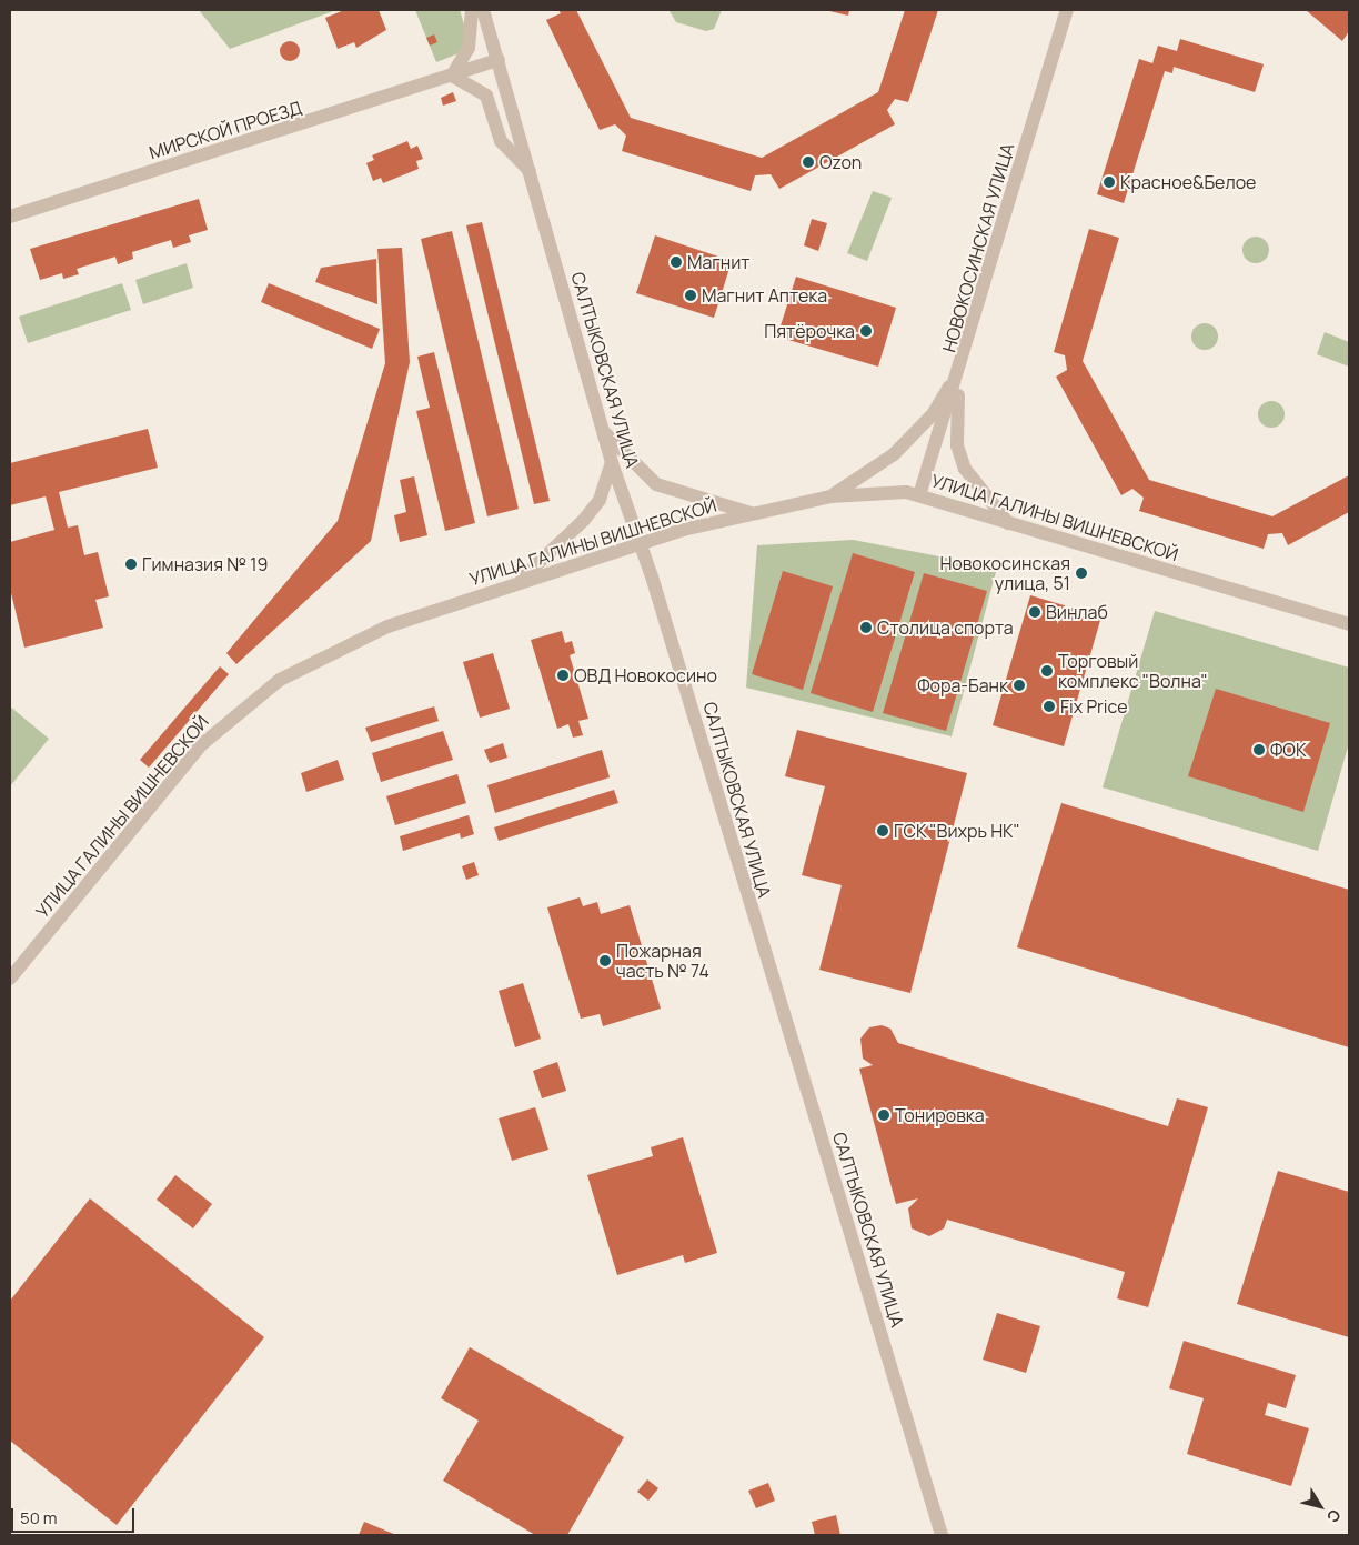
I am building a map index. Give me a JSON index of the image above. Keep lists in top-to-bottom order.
{
  "streets": {
    "street": [
      "МИРСКОЙ ПРОЕЗД",
      "НОВОКОСИНСКАЯ УЛИЦА",
      "САЛТЫКОВСКАЯ УЛИЦА",
      "УЛИЦА ГАЛИНЫ ВИШНЕВСКОЙ"
    ]
  },
  "crossings": [
    ["МИРСКОЙ ПРОЕЗД", "САЛТЫКОВСКАЯ УЛИЦА"],
    ["НОВОКОСИНСКАЯ УЛИЦА", "УЛИЦА ГАЛИНЫ ВИШНЕВСКОЙ"],
    ["САЛТЫКОВСКАЯ УЛИЦА", "УЛИЦА ГАЛИНЫ ВИШНЕВСКОЙ"]
  ],
  "places": [
    "Ozon",
    "Красное&Белое",
    "Магнит",
    "Магнит Аптека",
    "Пятёрочка",
    "Гимназия № 19",
    "Новокосинская улица, 51",
    "Винлаб",
    "Столица спорта",
    "Торговый комплекс \"Волна\"",
    "ОВД Новокосино",
    "Фора-Банк",
    "Fix Price",
    "ФОК",
    "ГСК \"Вихрь НК\"",
    "Пожарная часть № 74",
    "Тонировка"
  ],
  "scale_bar": "50 m",
  "north": "bottom right"
}
